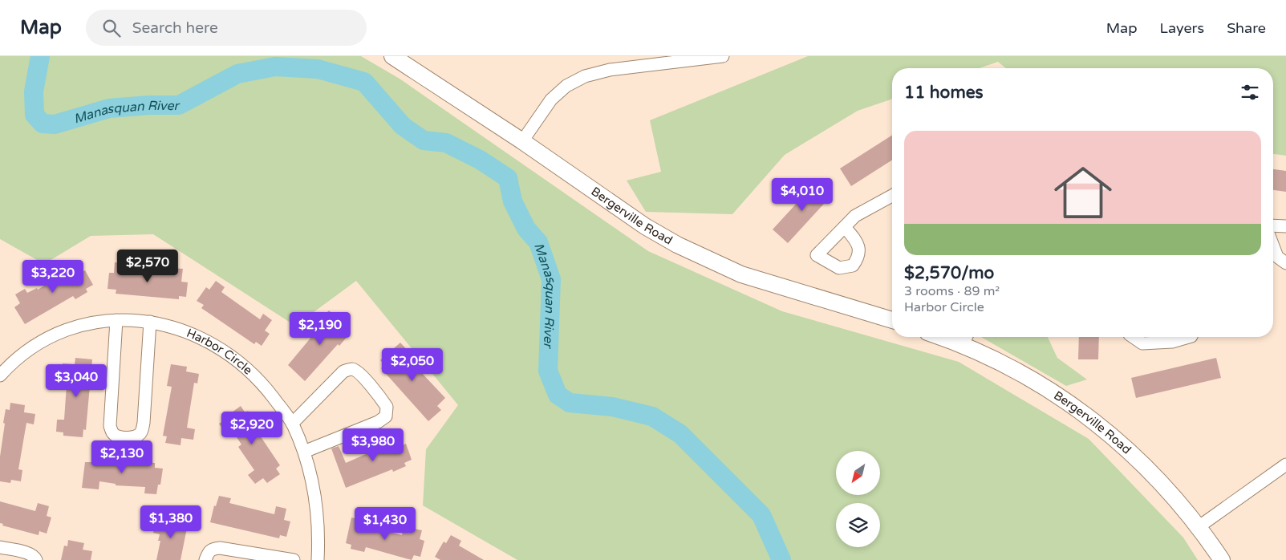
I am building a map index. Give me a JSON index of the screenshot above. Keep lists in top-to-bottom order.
{
  "streets": {
    "street": ["Bergerville Road", "Harbor Circle"]
  },
  "water": ["Manasquan River"],
  "north": "bottom left",
  "page": {
    "header": "Map",
    "search": "Search here",
    "nav": ["Map", "Layers", "Share"],
    "heading": "11 homes",
    "list": [
      {
        "name": "$2,570/mo",
        "note": "3 rooms · 89 m² · Harbor Circle"
      }
    ],
    "price": [
      "$4,010",
      "$2,570",
      "$3,220",
      "$2,190",
      "$2,050",
      "$3,040",
      "$2,920",
      "$3,980",
      "$2,130",
      "$1,380",
      "$1,430"
    ]
  }
}
